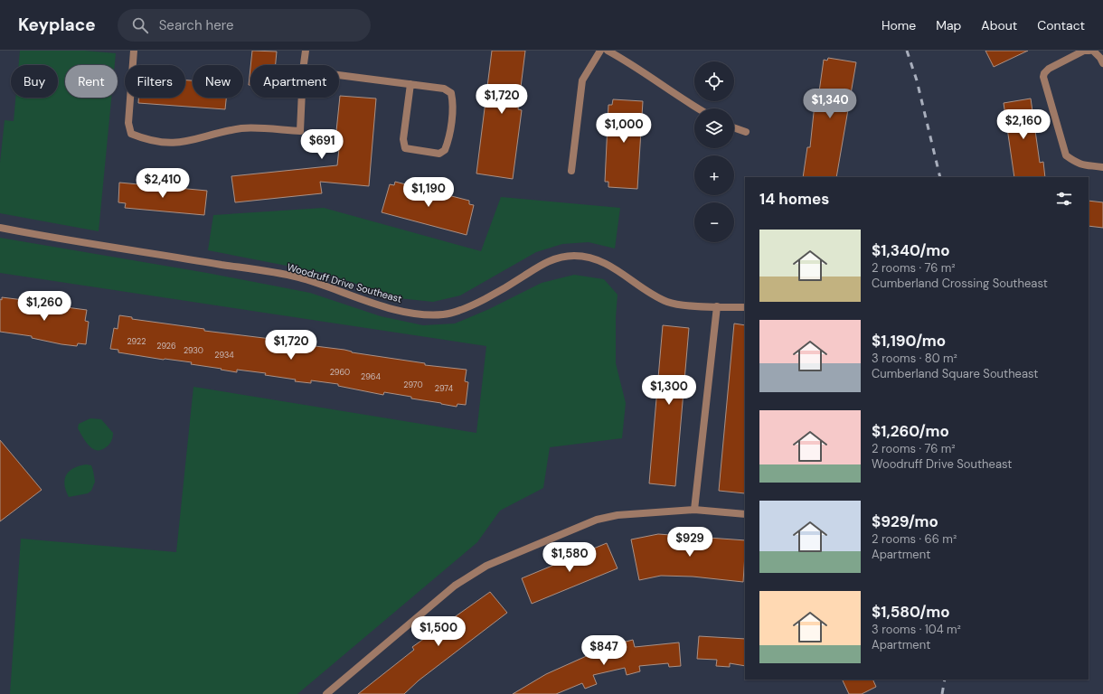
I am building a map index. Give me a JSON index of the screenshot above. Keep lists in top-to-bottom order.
{
  "streets": {
    "street": ["Woodruff Drive Southeast"]
  },
  "house_numbers": [
    "2922",
    "2926",
    "2930",
    "2934",
    "2960",
    "2964",
    "2970",
    "2974"
  ],
  "page": {
    "header": "Keyplace",
    "search": "Search here",
    "nav": [
      "Home",
      "Map",
      "About",
      "Contact"
    ],
    "map_buttons": ["+", "−"],
    "chip": [
      "Buy",
      "Rent",
      "Filters",
      "New",
      "Apartment"
    ],
    "price": [
      "$1,720",
      "$1,340",
      "$2,160",
      "$1,000",
      "$691",
      "$2,410",
      "$1,190",
      "$1,260",
      "$1,720",
      "$1,300",
      "$929",
      "$1,580",
      "$1,500",
      "$847"
    ],
    "heading": "14 homes",
    "list": [
      {
        "name": "$1,340/mo",
        "note": "2 rooms · 76 m² · Cumberland Crossing Southeast"
      },
      {
        "name": "$1,190/mo",
        "note": "3 rooms · 80 m² · Cumberland Square Southeast"
      },
      {
        "name": "$1,260/mo",
        "note": "2 rooms · 76 m² · Woodruff Drive Southeast"
      },
      {
        "name": "$929/mo",
        "note": "2 rooms · 66 m² · Apartment"
      },
      {
        "name": "$1,580/mo",
        "note": "3 rooms · 104 m² · Apartment"
      }
    ]
  }
}
